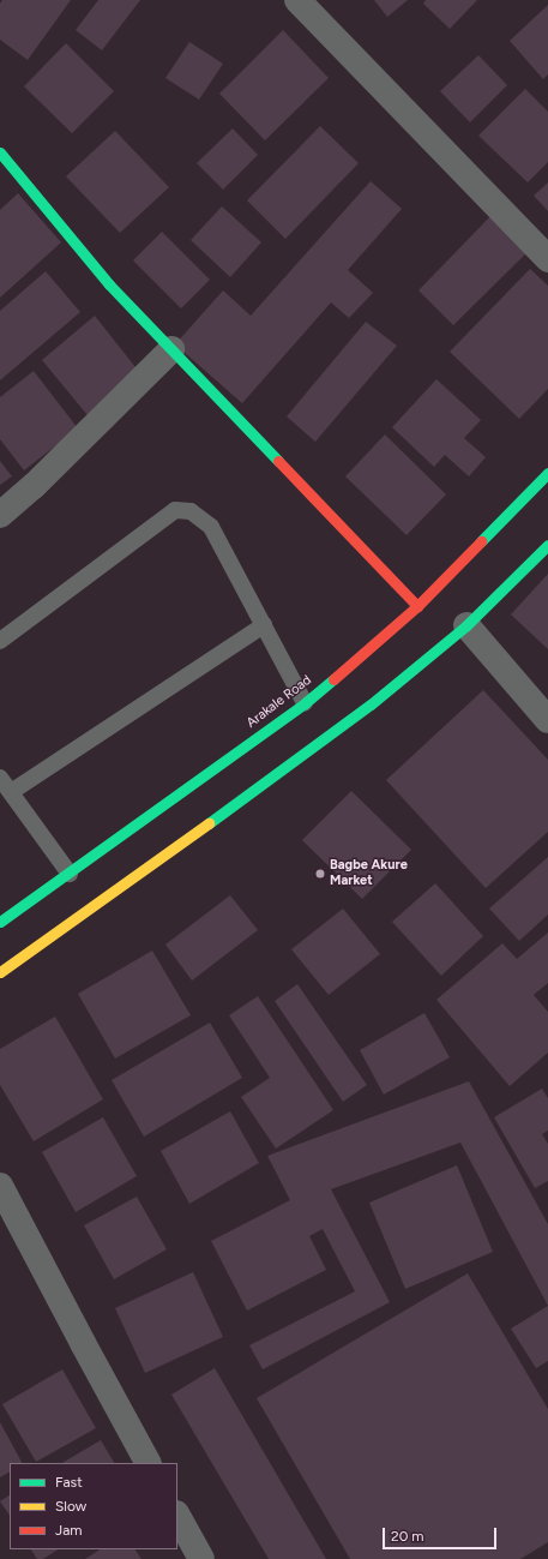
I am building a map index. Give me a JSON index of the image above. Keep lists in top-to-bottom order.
{
  "streets": {
    "main road": ["Arakale Road"]
  },
  "places": ["Bagbe Akure Market"],
  "legend": ["Fast", "Slow", "Jam"],
  "scale_bar": "20 m"
}
